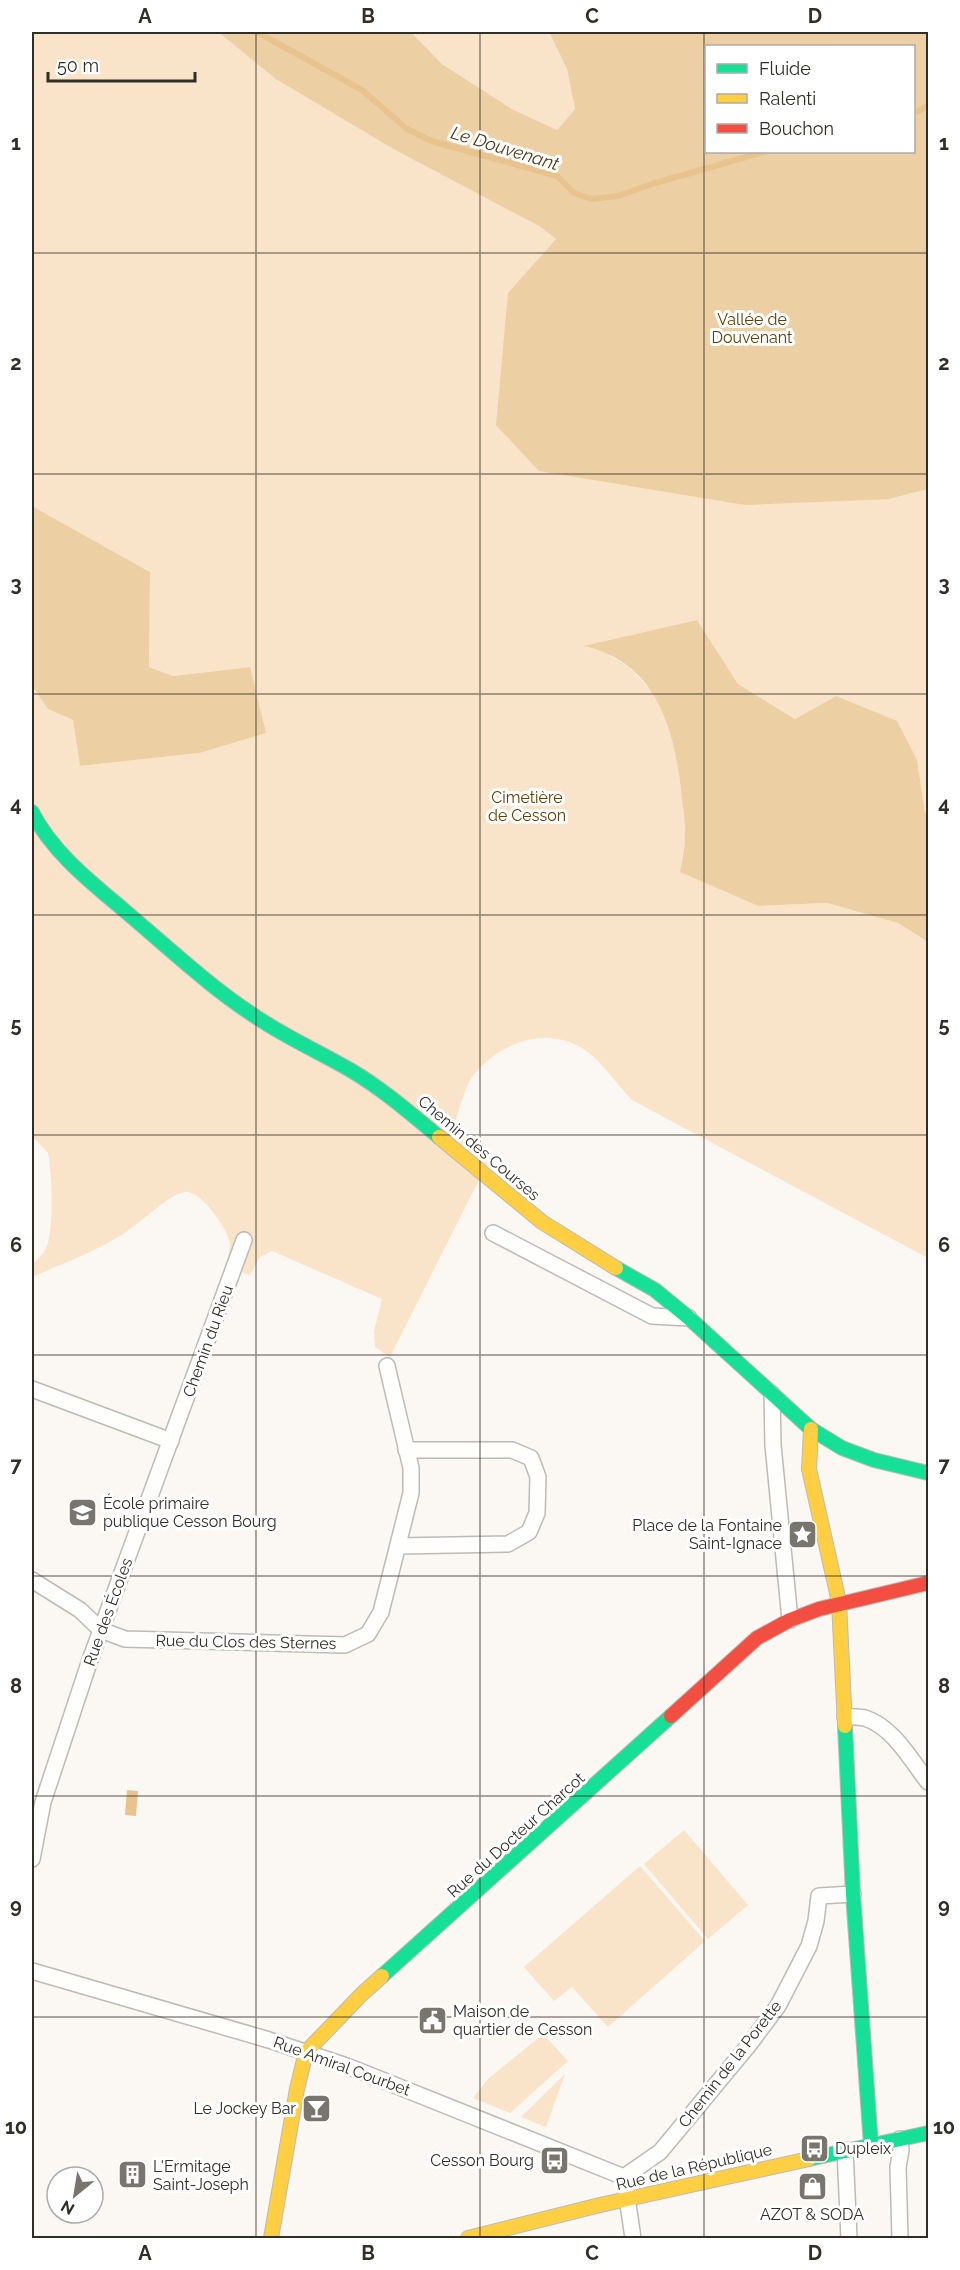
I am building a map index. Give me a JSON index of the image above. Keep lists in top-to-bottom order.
{
  "streets": {
    "street": [
      "Chemin des Courses",
      "Chemin du Rieu",
      "Rue des Écoles",
      "Rue du Clos des Sternes",
      "Rue du Docteur Charcot",
      "Chemin de la Porette",
      "Rue Amiral Courbet",
      "Rue de la République"
    ]
  },
  "crossings": [
    ["Chemin du Rieu", "Rue des Écoles"],
    ["Rue des Écoles", "Rue du Clos des Sternes"],
    ["Rue du Docteur Charcot", "Rue Amiral Courbet"],
    ["Chemin de la Porette", "Rue Amiral Courbet"]
  ],
  "water": ["Le Douvenant"],
  "parks": ["Vallée de Douvenant", "Cimetière de Cesson"],
  "places": {
    "school or university": ["École primaire publique Cesson Bourg"],
    "place": ["Place de la Fontaine Saint-Ignace"],
    "public building": ["Maison de quartier de Cesson"],
    "bar": ["Le Jockey Bar"],
    "bus stop": ["Dupleix", "Cesson Bourg"],
    "building": ["L'Ermitage Saint-Joseph"],
    "shop": ["AZOT & SODA"]
  },
  "legend": ["Fluide", "Ralenti", "Bouchon"],
  "scale_bar": "50 m",
  "north": "bottom left",
  "grid": {
    "columns": [
      "A",
      "B",
      "C",
      "D"
    ],
    "rows": [
      "1",
      "2",
      "3",
      "4",
      "5",
      "6",
      "7",
      "8",
      "9",
      "10"
    ]
  }
}
